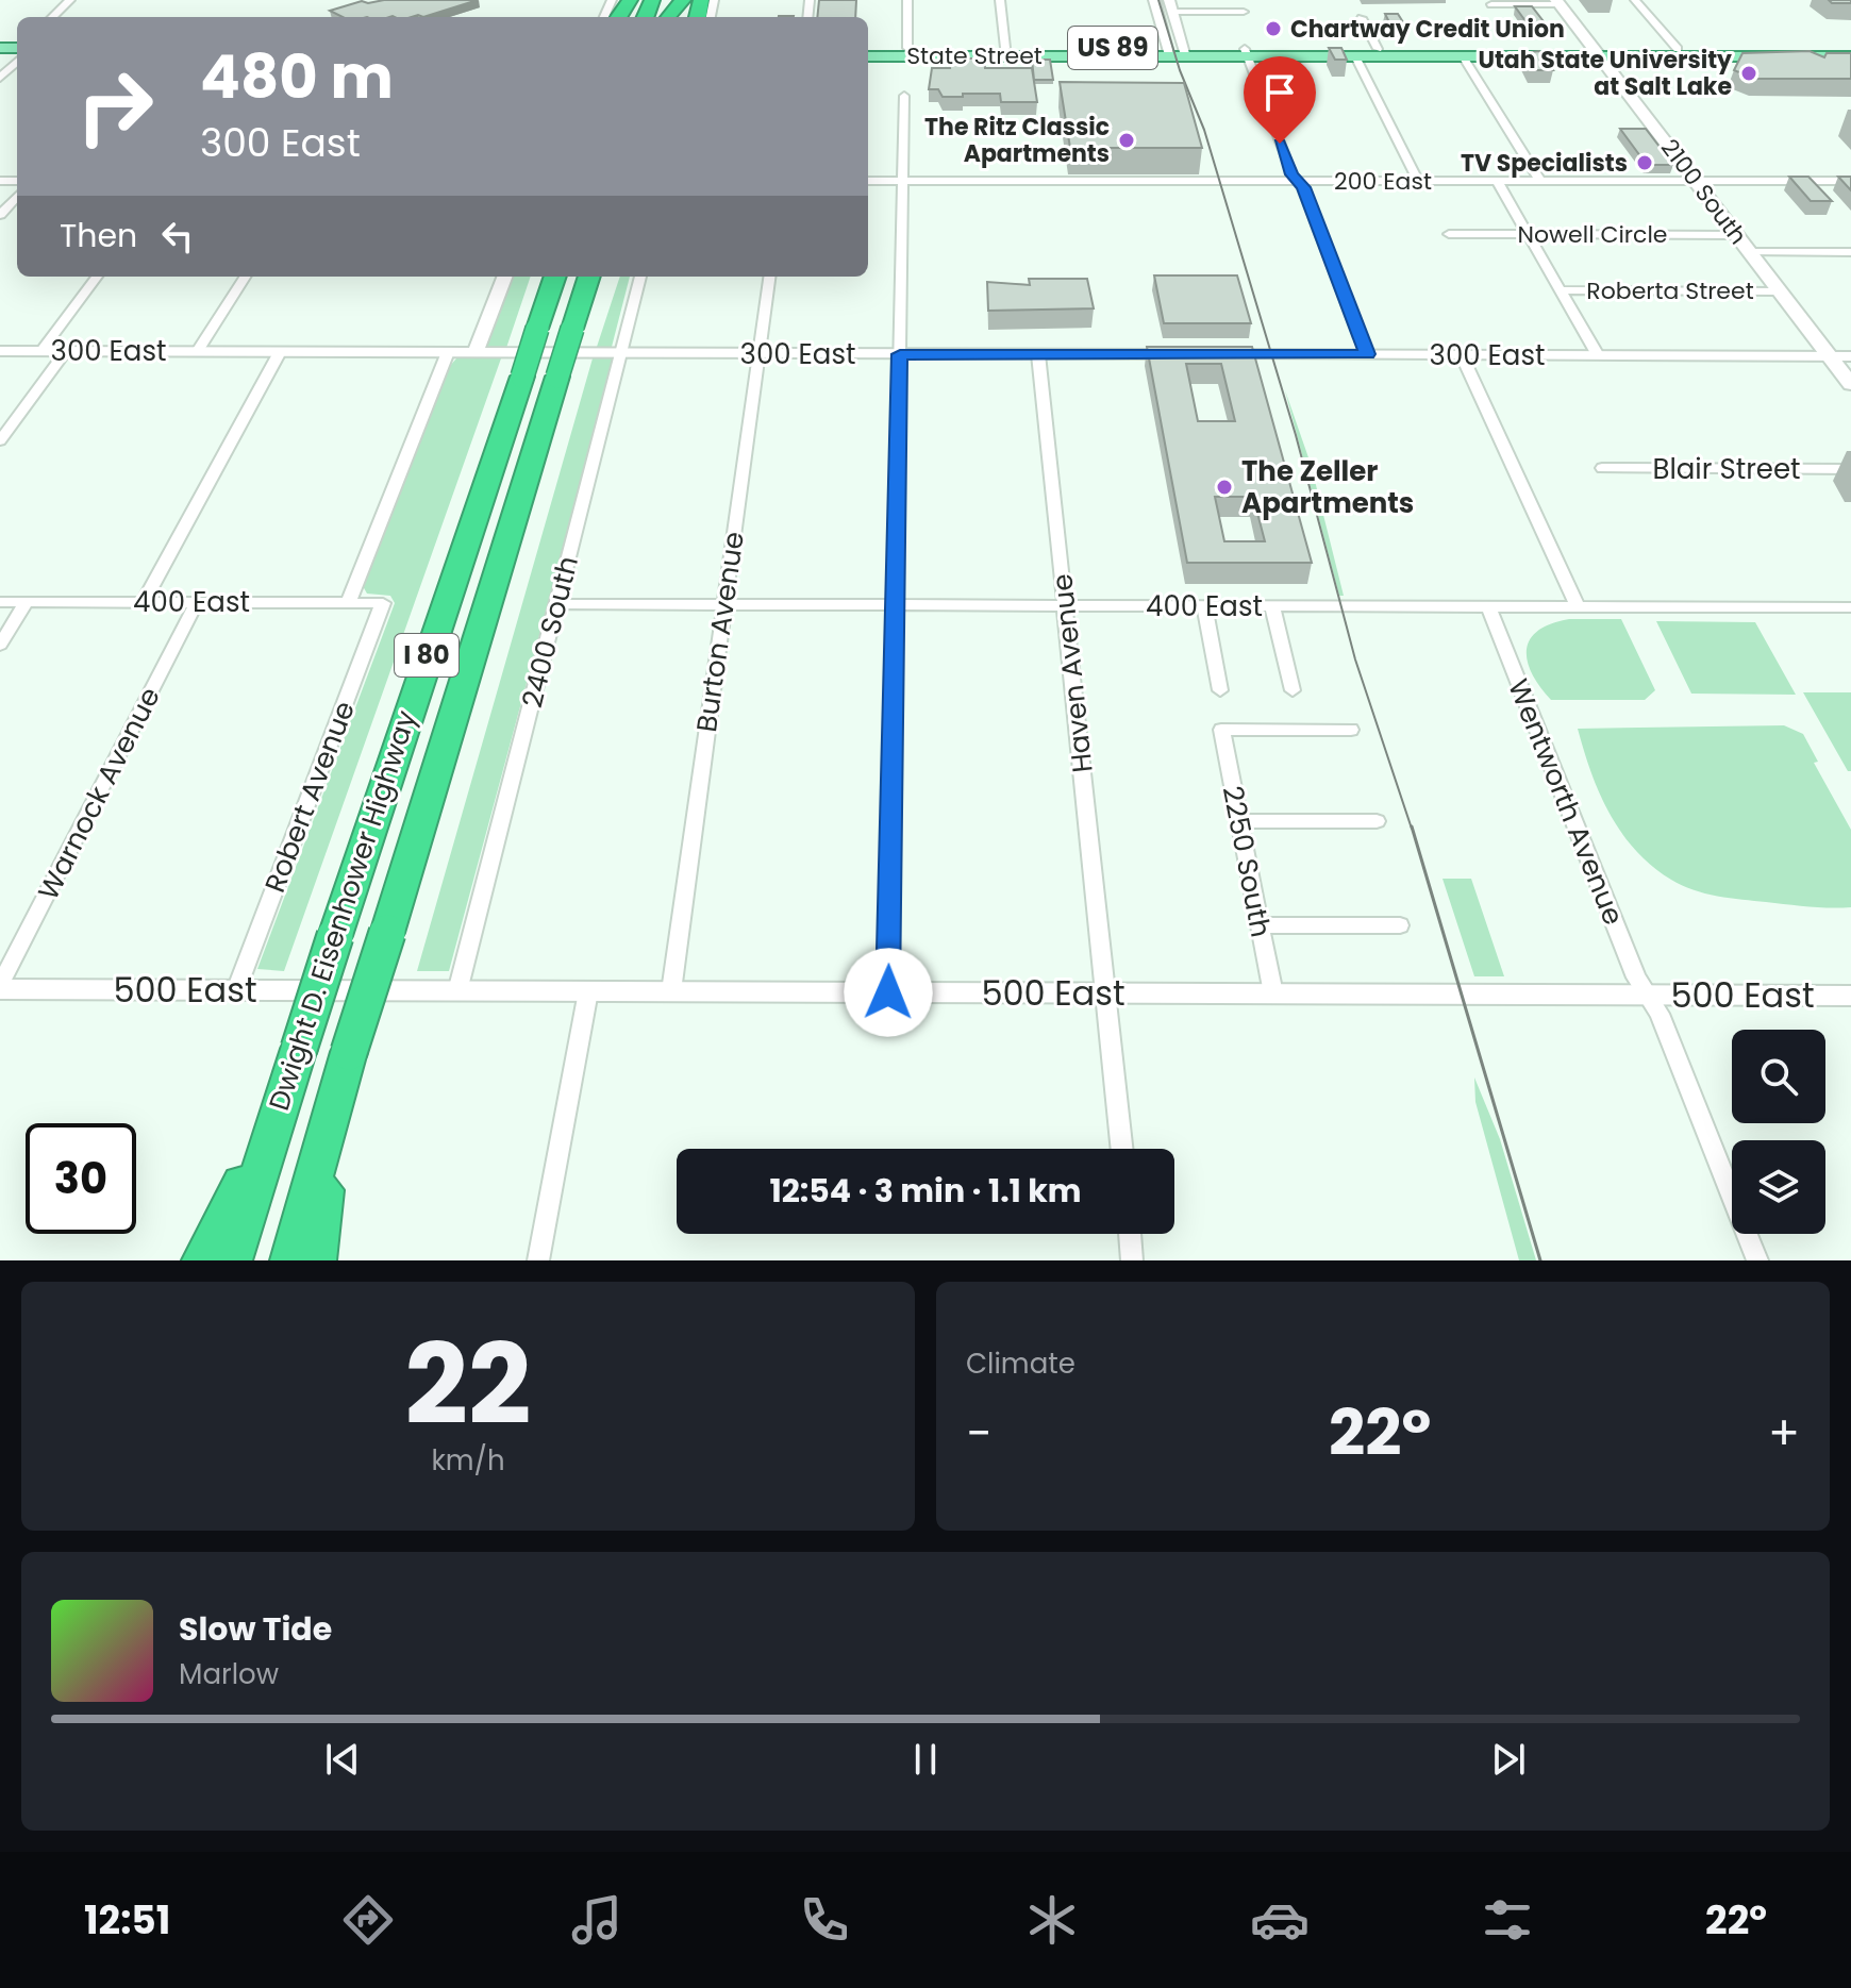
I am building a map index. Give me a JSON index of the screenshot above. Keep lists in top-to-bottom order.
{
  "streets": {
    "highway": ["I 80", "Dwight D. Eisenhower Highway"],
    "main road": ["US 89", "State Street", "2100 South"],
    "street": [
      "200 East",
      "Nowell Circle",
      "Roberta Street",
      "300 East",
      "Blair Street",
      "400 East",
      "2400 South",
      "Burton Avenue",
      "Haven Avenue",
      "Warnock Avenue",
      "Robert Avenue",
      "Wentworth Avenue",
      "2250 South",
      "500 East"
    ]
  },
  "crossings": [
    ["State Street", "2100 South"],
    ["200 East", "2100 South"],
    ["2100 South", "Nowell Circle"],
    ["2100 South", "Roberta Street"],
    ["2100 South", "300 East"],
    ["300 East", "2400 South"],
    ["300 East", "Burton Avenue"],
    ["300 East", "Haven Avenue"],
    ["400 East", "2400 South"],
    ["400 East", "Burton Avenue"],
    ["400 East", "Haven Avenue"],
    ["400 East", "Warnock Avenue"],
    ["400 East", "Robert Avenue"],
    ["400 East", "Wentworth Avenue"],
    ["2400 South", "500 East"],
    ["Burton Avenue", "500 East"],
    ["Haven Avenue", "500 East"],
    ["Warnock Avenue", "500 East"],
    ["Robert Avenue", "500 East"],
    ["Wentworth Avenue", "500 East"],
    ["2250 South", "500 East"]
  ],
  "places": [
    "Chartway Credit Union",
    "Utah State University at Salt Lake",
    "The Ritz Classic Apartments",
    "TV Specialists",
    "The Zeller Apartments"
  ],
  "page": {
    "turn": ["480 m", "300 East"],
    "then": "Then",
    "limit": "30",
    "trip": "12:54 · 3 min · 1.1 km",
    "tile": [
      ["22", "km/h"],
      "Climate"
    ],
    "heat": ["−", "22°", "+"],
    "song": ["Slow Tide", "Marlow"],
    "tabs": ["12:51", "22°"]
  }
}
